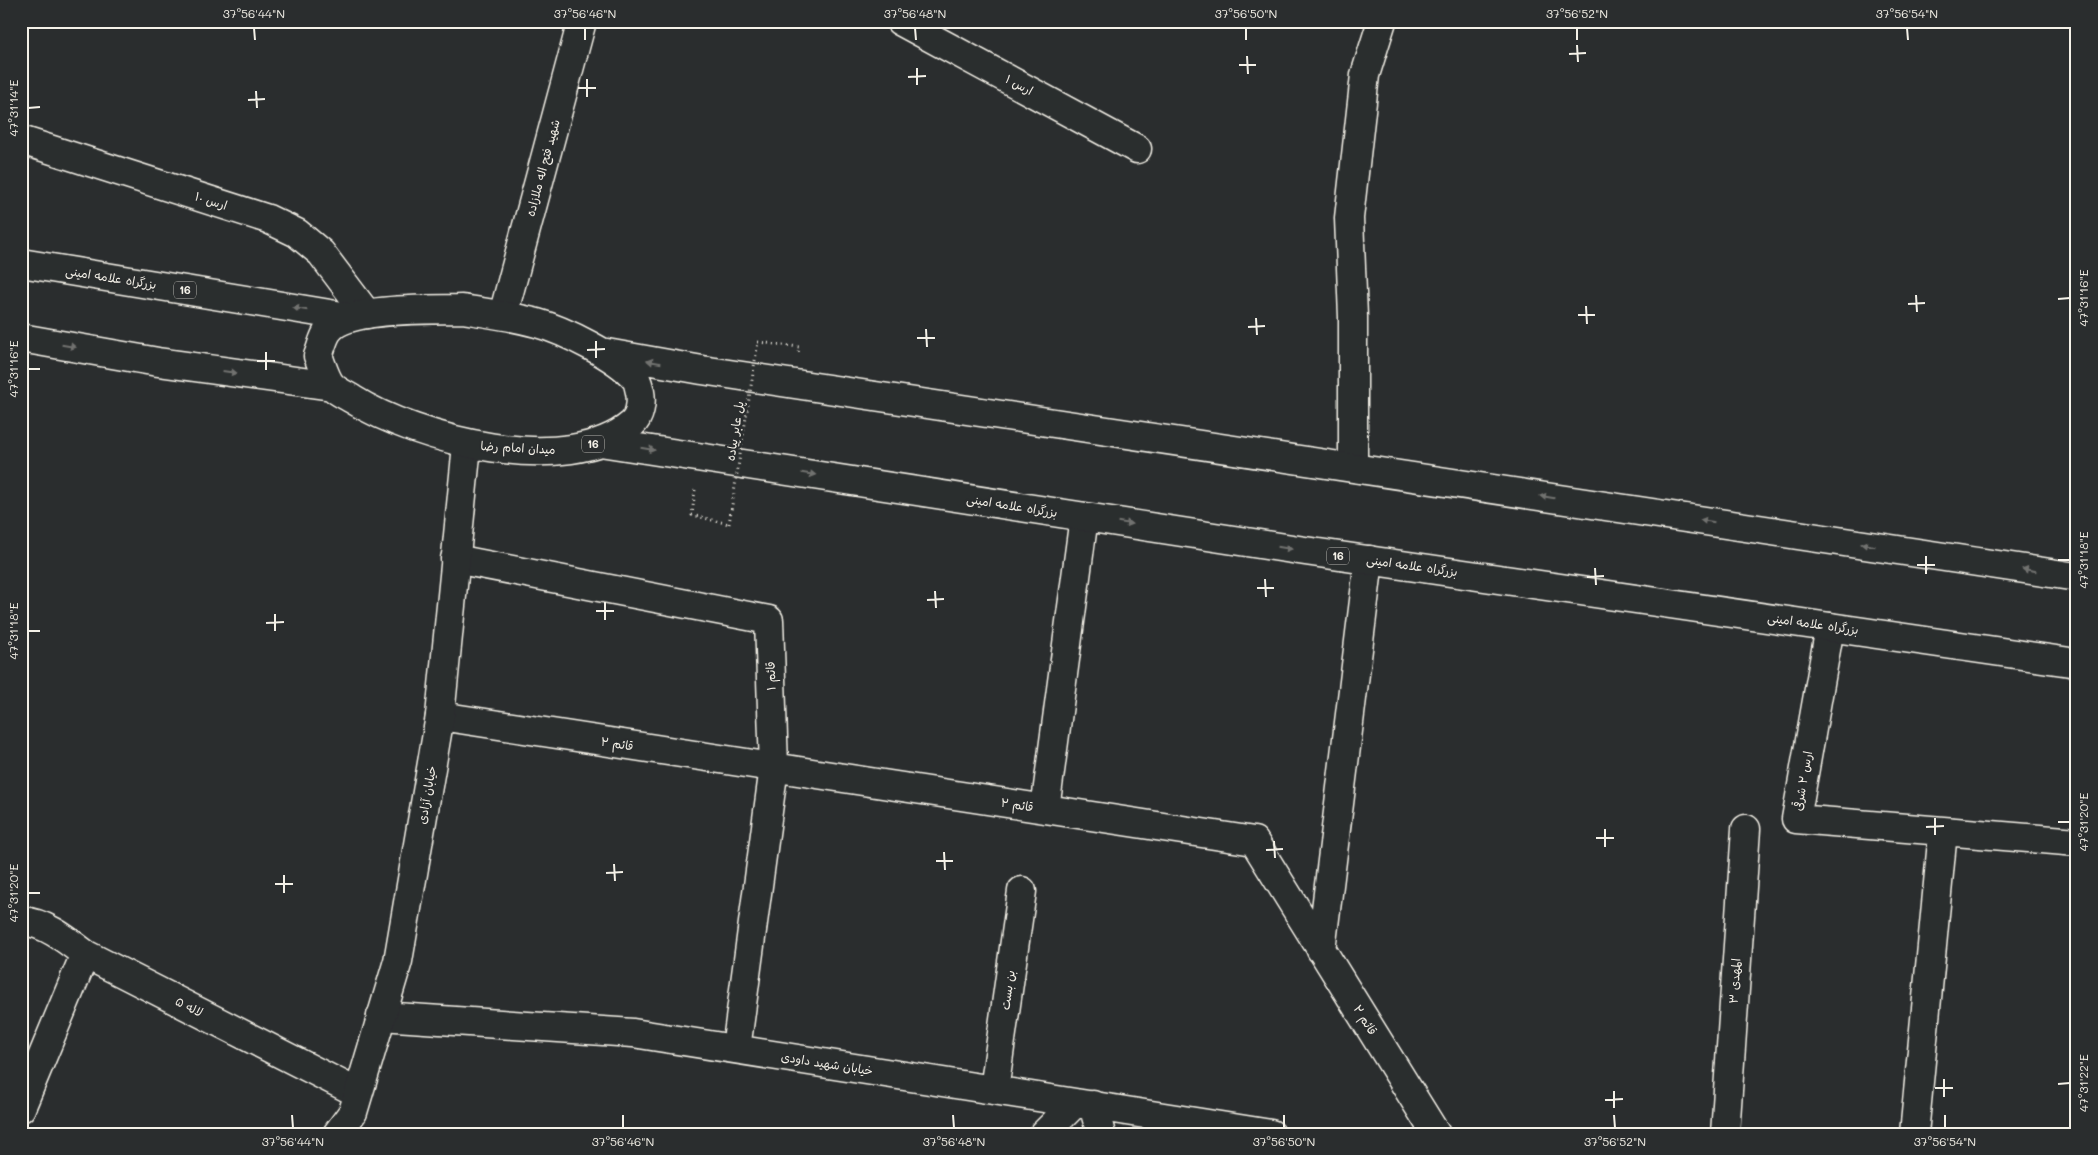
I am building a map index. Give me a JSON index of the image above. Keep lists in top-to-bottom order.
{
  "streets": {
    "main road": [
      "ارس ۱",
      "شهید فتح اله ملازاده",
      "ارس ۱۰",
      "بزرگراه علامه امینی",
      "16",
      "میدان امام رضا",
      "قائم ۱",
      "قائم ۲",
      "ارس ۲ شرقی",
      "خیابان آزادی",
      "المهدی ۳",
      "بن بست",
      "لاله ۵",
      "خیابان شهید داودی"
    ],
    "path": ["پل عابر پیاده"]
  },
  "crossings": [
    ["شهید فتح اله ملازاده", "میدان امام رضا"],
    ["ارس ۱۰", "بزرگراه علامه امینی"],
    ["ارس ۱۰", "میدان امام رضا"],
    ["بزرگراه علامه امینی", "میدان امام رضا"],
    ["بزرگراه علامه امینی", "ارس ۲ شرقی"],
    ["16", "میدان امام رضا"],
    ["میدان امام رضا", "خیابان آزادی"],
    ["قائم ۱", "قائم ۲"],
    ["قائم ۱", "خیابان آزادی"],
    ["قائم ۱", "خیابان شهید داودی"],
    ["قائم ۲", "خیابان آزادی"],
    ["خیابان آزادی", "لاله ۵"],
    ["خیابان آزادی", "خیابان شهید داودی"],
    ["بن بست", "خیابان شهید داودی"]
  ],
  "coordinates": [
    "37°56'44\"N",
    "37°56'46\"N",
    "37°56'48\"N",
    "37°56'50\"N",
    "37°56'52\"N",
    "37°56'54\"N",
    "47°31'14\"E",
    "47°31'16\"E",
    "47°31'18\"E",
    "47°31'20\"E",
    "47°31'22\"E"
  ]
}
